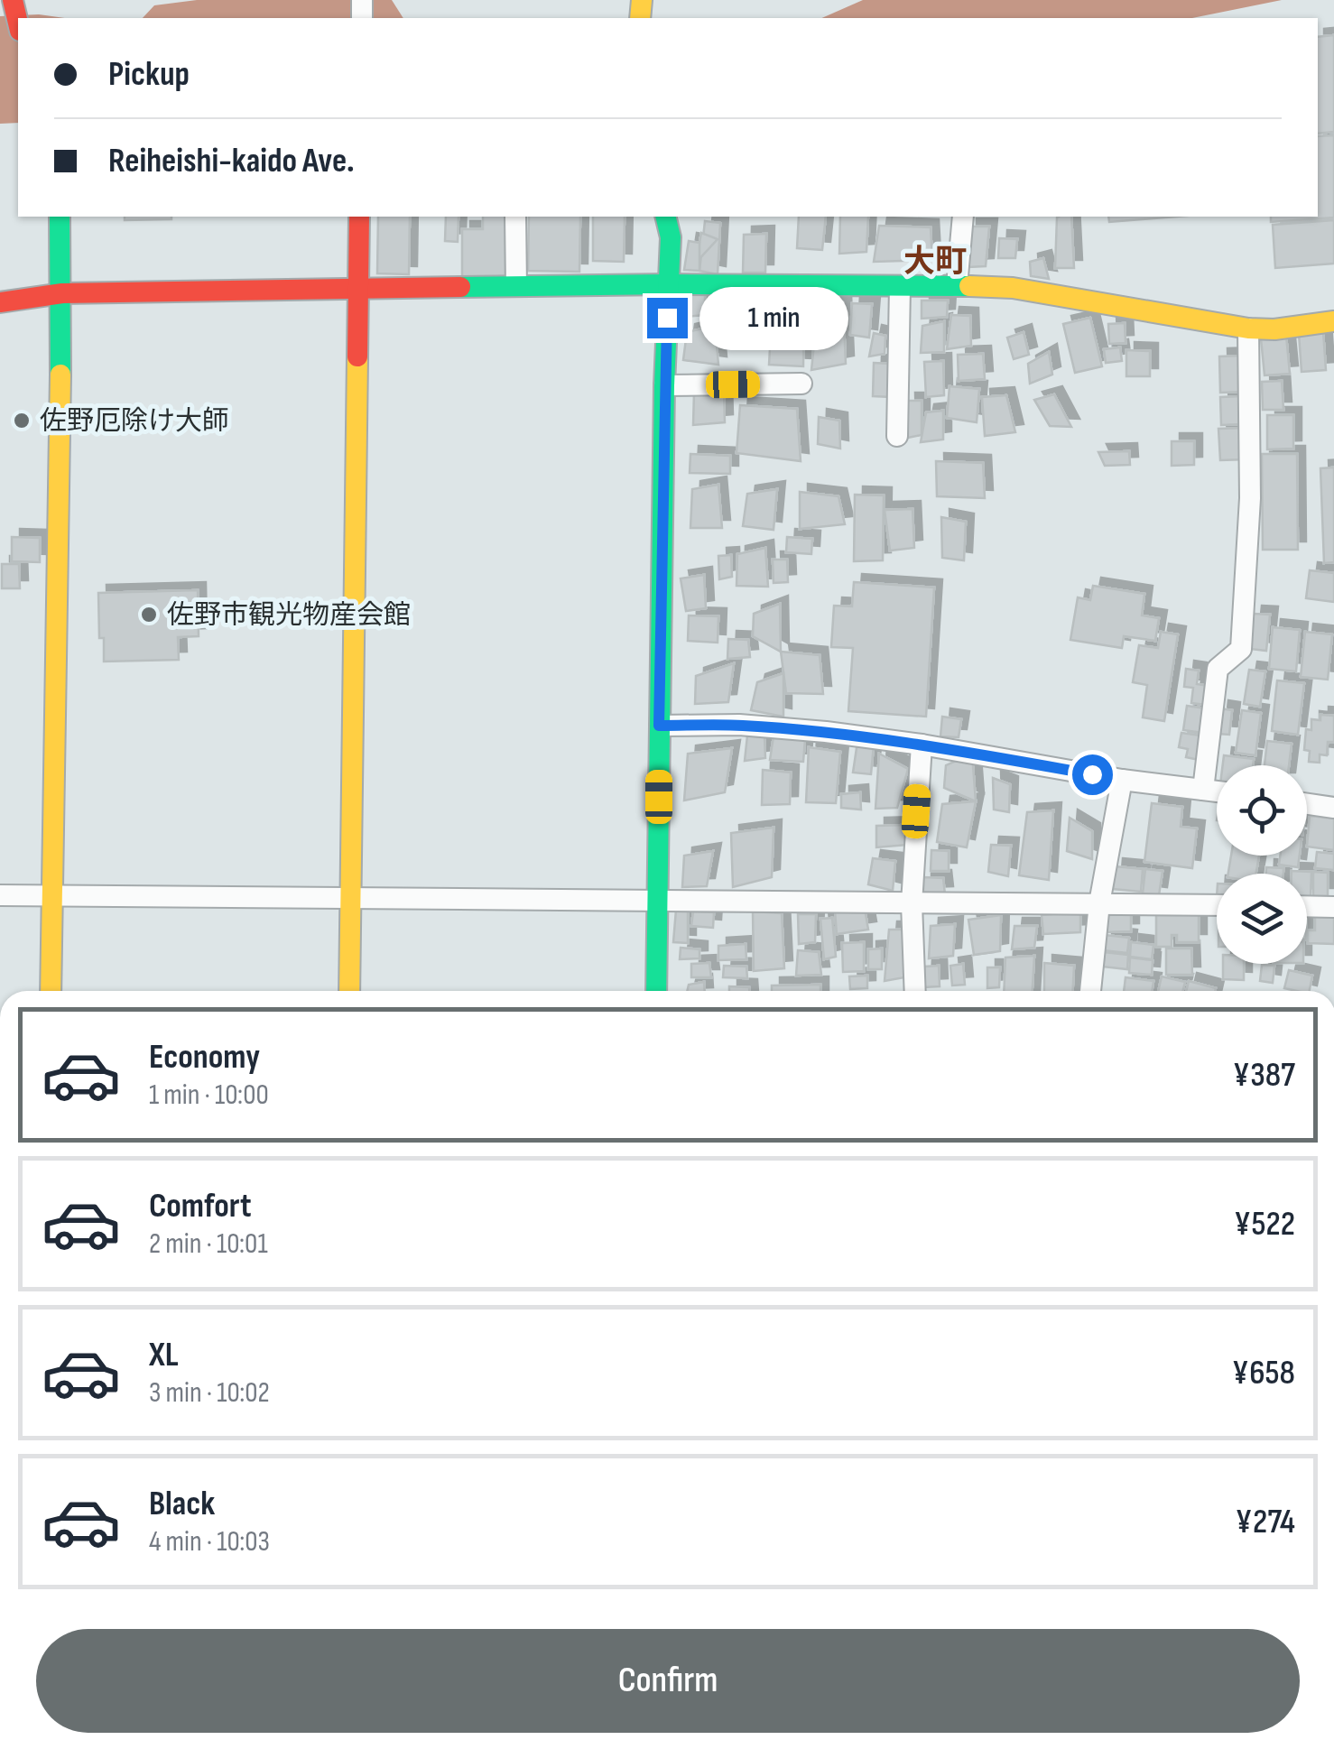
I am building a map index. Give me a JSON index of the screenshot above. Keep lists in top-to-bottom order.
{
  "districts": ["大町"],
  "places": ["佐野厄除け大師", "佐野市観光物産会館"],
  "page": {
    "banner": ["Pickup", "Reiheishi-kaido Ave."],
    "bubble": "1 min",
    "list": [
      {
        "name": "Economy",
        "note": "1 min · 10:00",
        "value": "¥387"
      },
      {
        "name": "Comfort",
        "note": "2 min · 10:01",
        "value": "¥522"
      },
      {
        "name": "XL",
        "note": "3 min · 10:02",
        "value": "¥658"
      },
      {
        "name": "Black",
        "note": "4 min · 10:03",
        "value": "¥274"
      }
    ],
    "buttons": "Confirm"
  }
}
